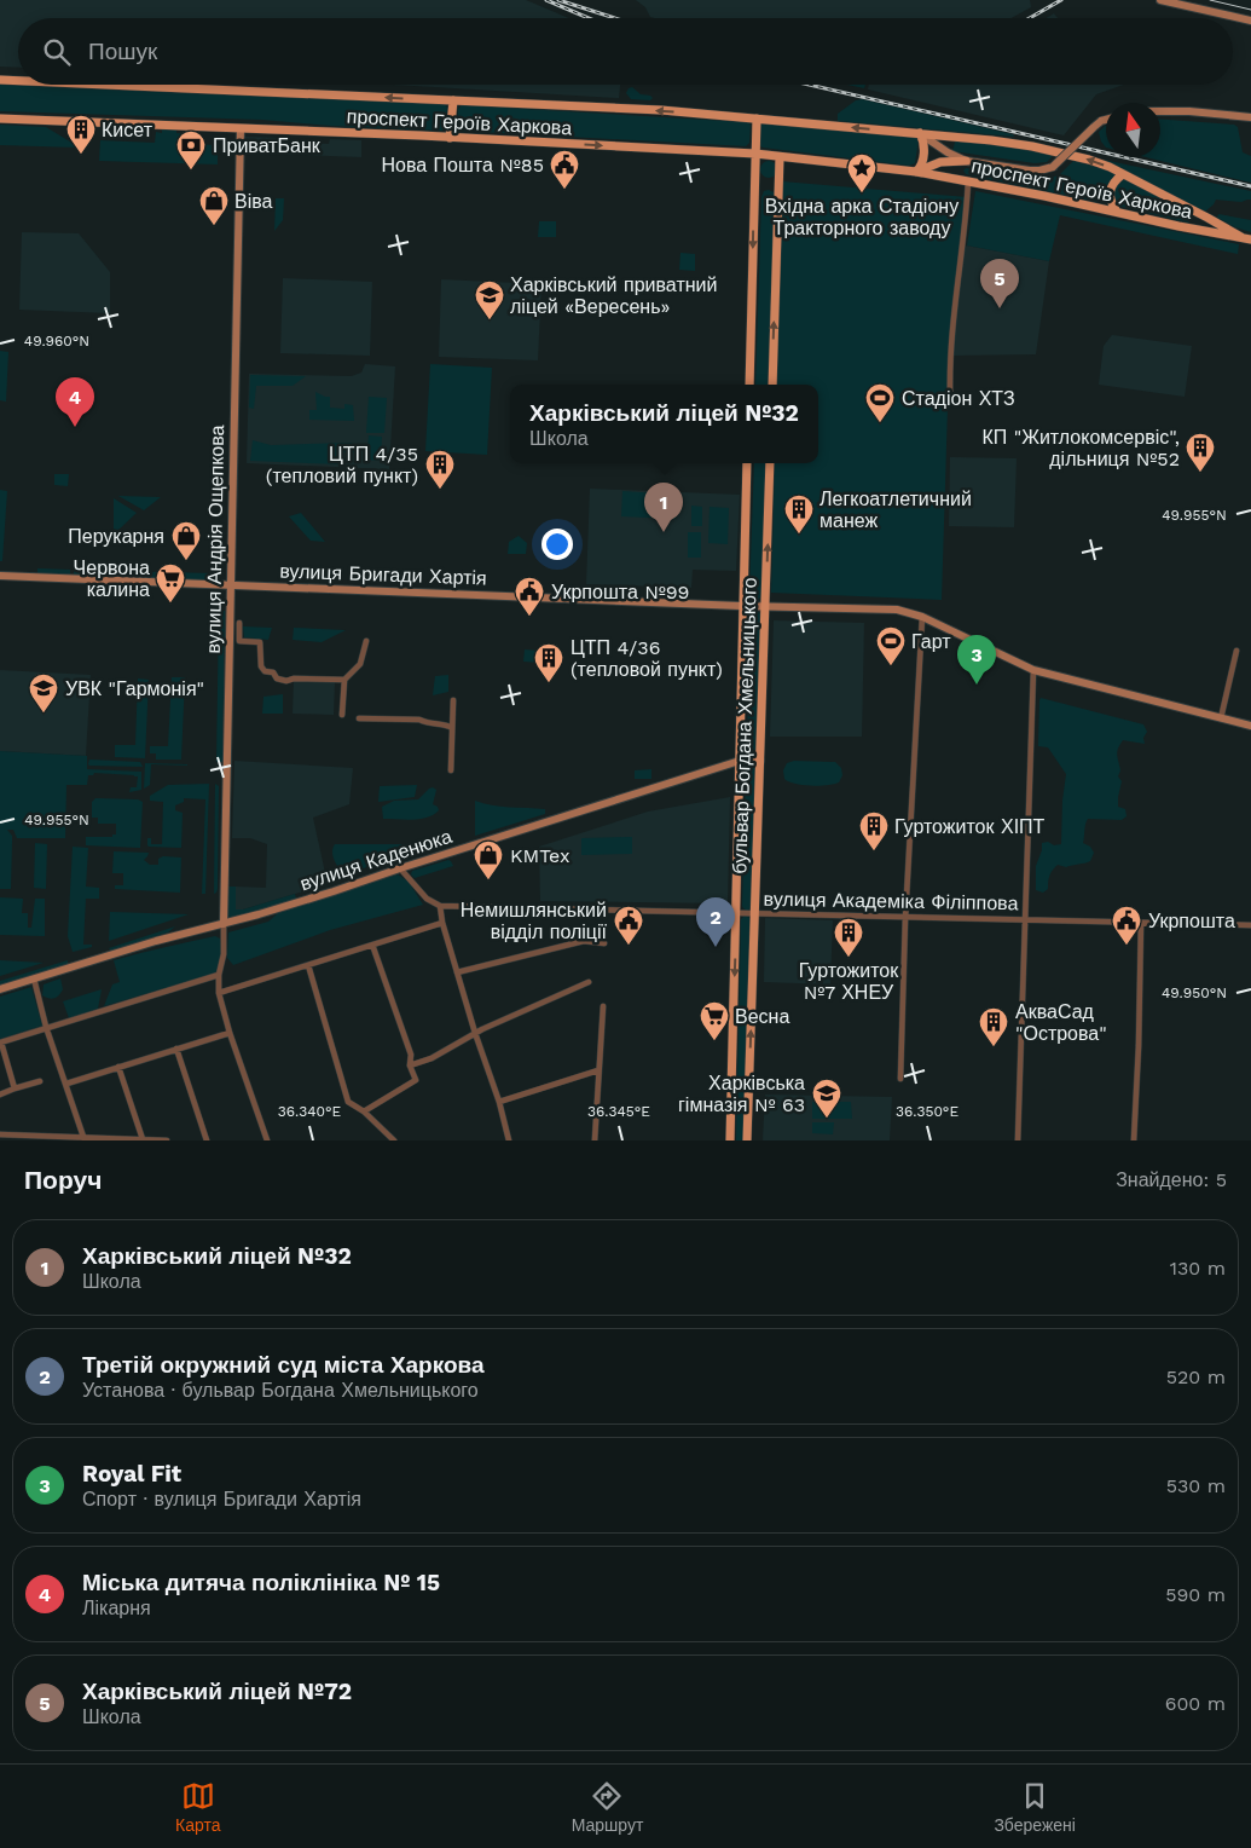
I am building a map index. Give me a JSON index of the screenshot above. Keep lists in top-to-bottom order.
{
  "streets": {
    "main road": ["проспект Героїв Харкова", "бульвар Богдана Хмельницького"],
    "street": [
      "вулиця Андрія Ощепкова",
      "вулиця Бригади Хартія",
      "вулиця Каденюка",
      "вулиця Академіка Філіппова"
    ]
  },
  "crossings": [
    ["проспект Героїв Харкова", "вулиця Андрія Ощепкова"],
    ["вулиця Андрія Ощепкова", "вулиця Бригади Хартія"],
    ["вулиця Андрія Ощепкова", "вулиця Каденюка"],
    ["вулиця Бригади Хартія", "бульвар Богдана Хмельницького"],
    ["бульвар Богдана Хмельницького", "вулиця Каденюка"],
    ["бульвар Богдана Хмельницького", "вулиця Академіка Філіппова"]
  ],
  "places": {
    "building": [
      "Кисет",
      "КП \"Житлокомсервіс\", дільниця №52",
      "ЦТП 4/35 (тепловий пункт)",
      "Легкоатлетичний манеж",
      "ЦТП 4/36 (тепловой пункт)",
      "Гуртожиток ХІПТ",
      "Гуртожиток №7 ХНЕУ",
      "АкваСад \"Острова\""
    ],
    "bank": ["ПриватБанк"],
    "public building": [
      "Нова Пошта №85",
      "Укрпошта №99",
      "Немишлянський відділ поліції",
      "Укрпошта"
    ],
    "place": ["Вхідна арка Стадіону Тракторного заводу"],
    "shop": ["Віва", "Перукарня", "KMTex"],
    "school or university": ["Харківський приватний ліцей «Вересень»", "УВК \"Гармонія\"", "Харківська гімназія № 63"],
    "sports": ["Стадіон ХТЗ", "Гарт"],
    "supermarket": ["Червона калина", "Весна"]
  },
  "north": "top",
  "page": {
    "search": "Пошук",
    "pins": [
      "5",
      "4",
      "1",
      "3",
      "2"
    ],
    "popup": ["Харківський ліцей №32", "Школа"],
    "heading": ["Поруч", "Знайдено: 5"],
    "list": [
      {
        "mark": "1",
        "name": "Харківський ліцей №32",
        "note": "Школа",
        "value": "130 m"
      },
      {
        "mark": "2",
        "name": "Третій окружний суд міста Харкова",
        "note": "Установа · бульвар Богдана Хмельницького",
        "value": "520 m"
      },
      {
        "mark": "3",
        "name": "Royal Fit",
        "note": "Спорт · вулиця Бригади Хартія",
        "value": "530 m"
      },
      {
        "mark": "4",
        "name": "Міська дитяча поліклініка № 15",
        "note": "Лікарня",
        "value": "590 m"
      },
      {
        "mark": "5",
        "name": "Харківський ліцей №72",
        "note": "Школа",
        "value": "600 m"
      }
    ],
    "nav": ["Карта", "Маршрут", "Збережені"]
  },
  "coordinates": [
    "49.960°N",
    "49.955°N",
    "49.950°N",
    "36.340°E",
    "36.345°E",
    "36.350°E"
  ]
}
